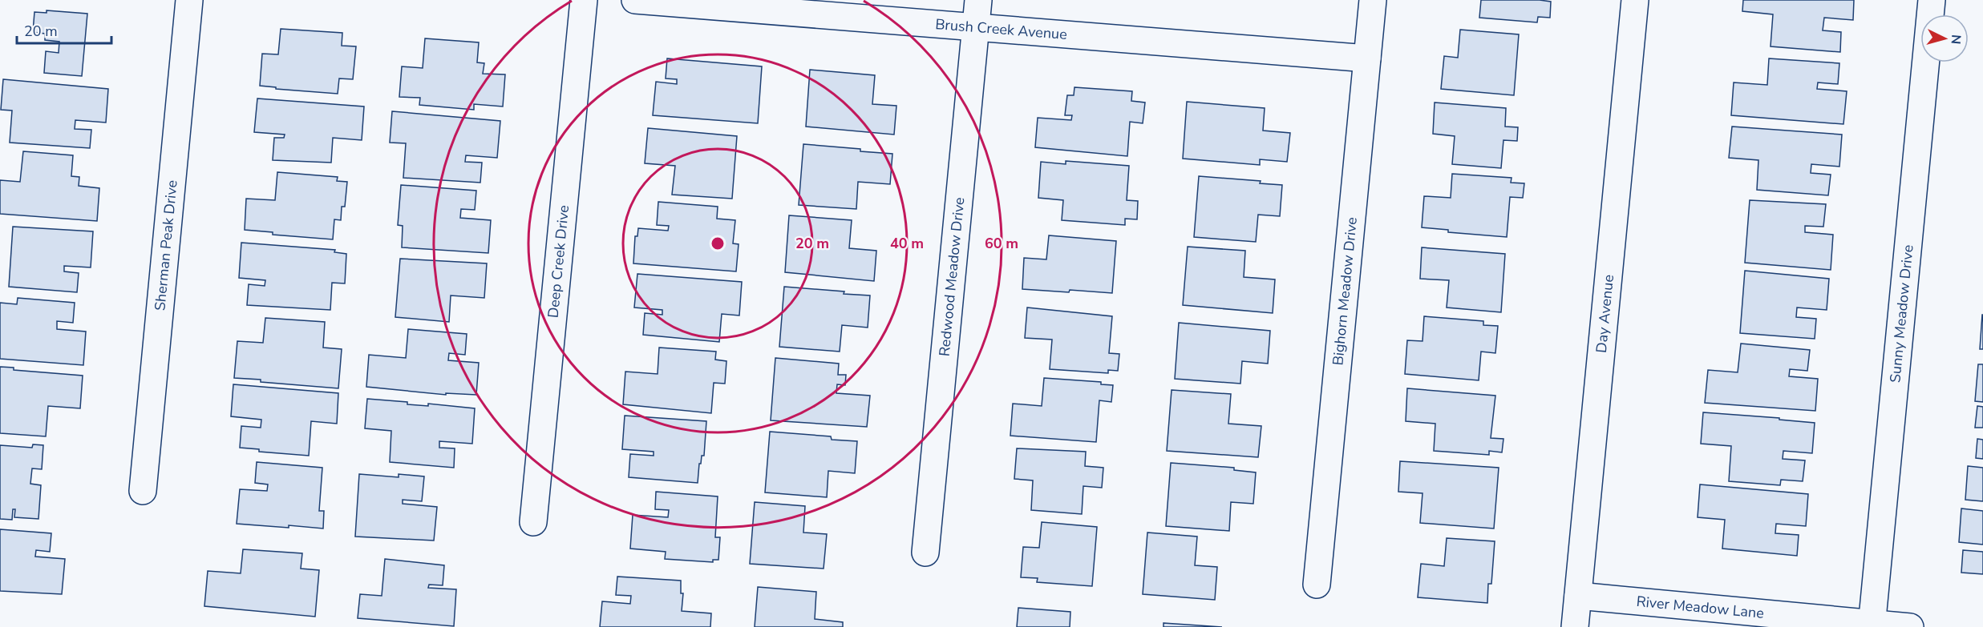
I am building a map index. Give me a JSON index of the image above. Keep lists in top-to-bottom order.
{
  "streets": {
    "street": [
      "Brush Creek Avenue",
      "Sherman Peak Drive",
      "Deep Creek Drive",
      "Redwood Meadow Drive",
      "Bighorn Meadow Drive",
      "Sunny Meadow Drive",
      "Day Avenue",
      "River Meadow Lane"
    ]
  },
  "crossings": [
    ["Brush Creek Avenue", "Redwood Meadow Drive"],
    ["Brush Creek Avenue", "Bighorn Meadow Drive"],
    ["Sunny Meadow Drive", "River Meadow Lane"],
    ["Day Avenue", "River Meadow Lane"]
  ],
  "scale_bar": "20 m",
  "north": "right",
  "rings": ["20 m", "40 m", "60 m"]
}
